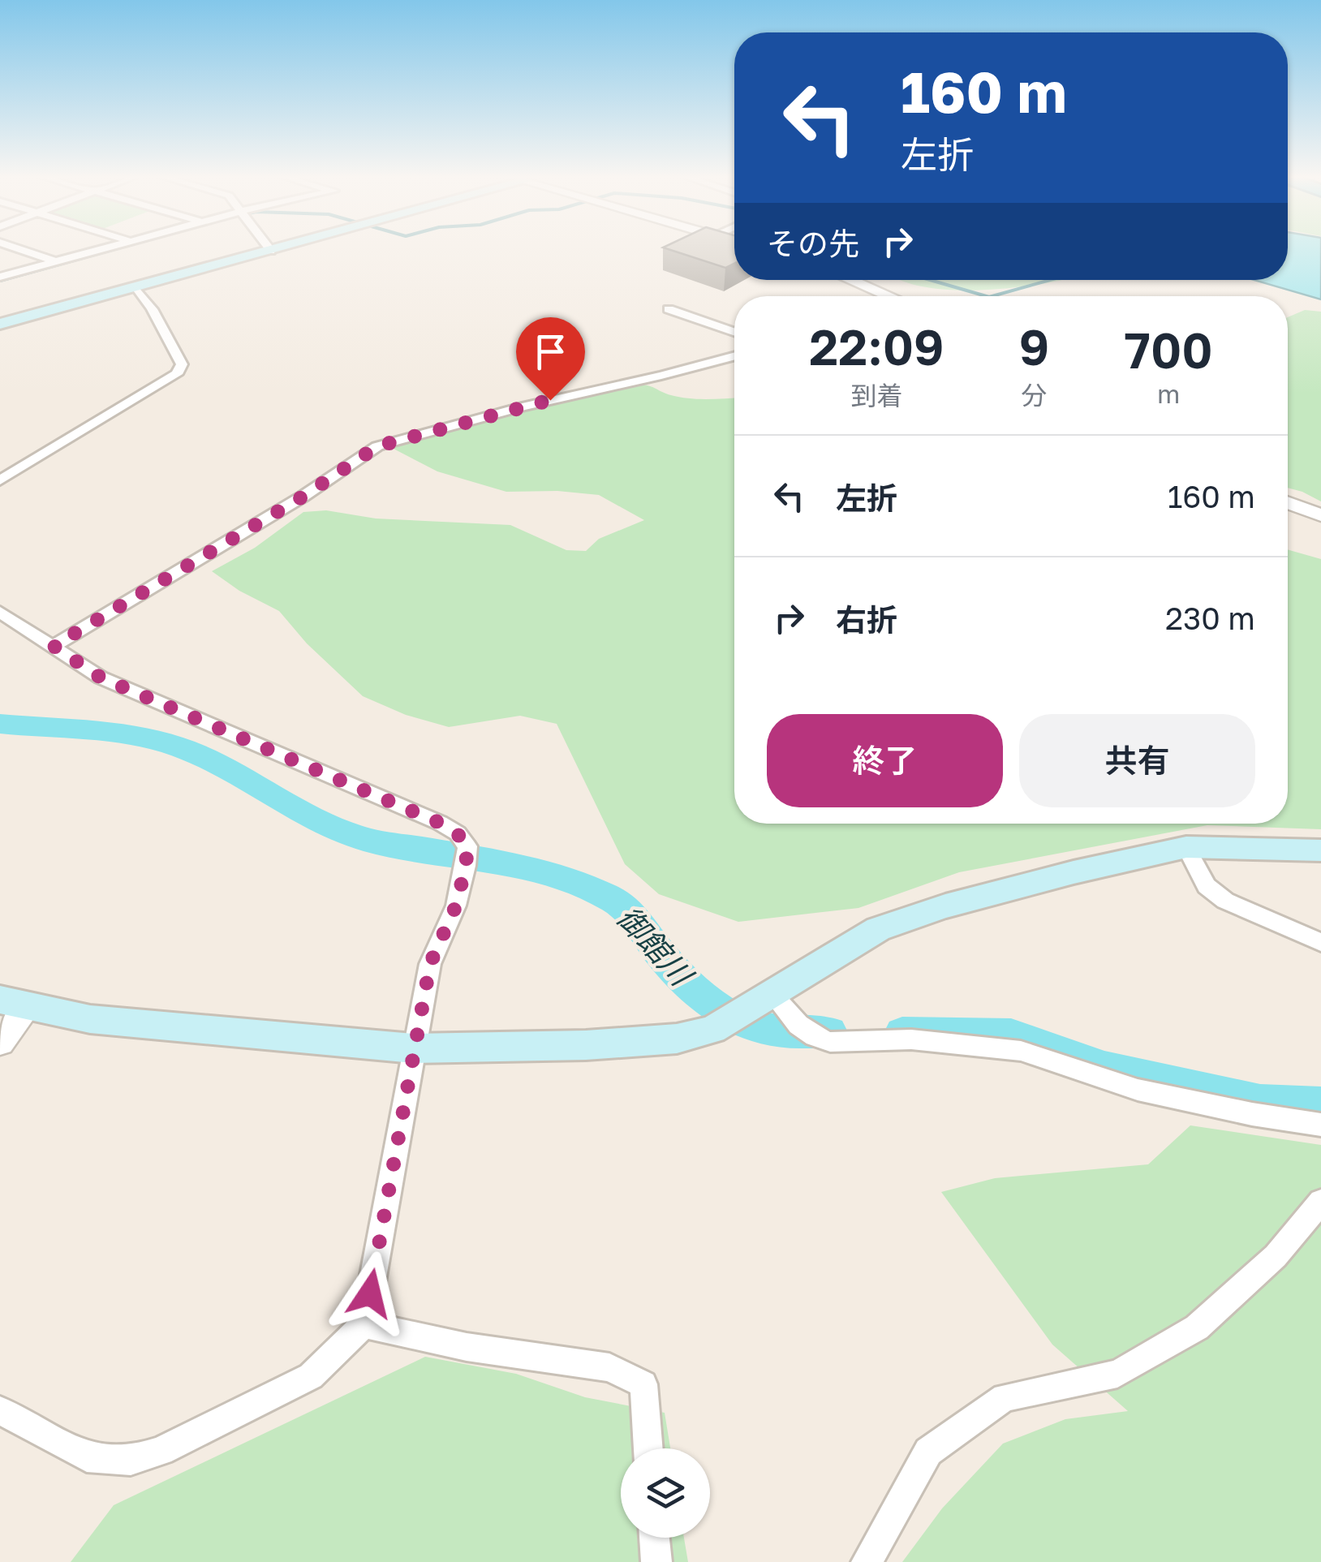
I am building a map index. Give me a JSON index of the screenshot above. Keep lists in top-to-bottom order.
{
  "water": ["御館川"],
  "page": {
    "turn": ["160 m", "左折"],
    "then": "その先",
    "eta": [
      "22:09",
      "到着",
      "9",
      "分",
      "700",
      "m"
    ],
    "list": [
      {
        "name": "左折",
        "value": "160 m"
      },
      {
        "name": "右折",
        "value": "230 m"
      }
    ],
    "buttons": ["終了", "共有"]
  }
}
